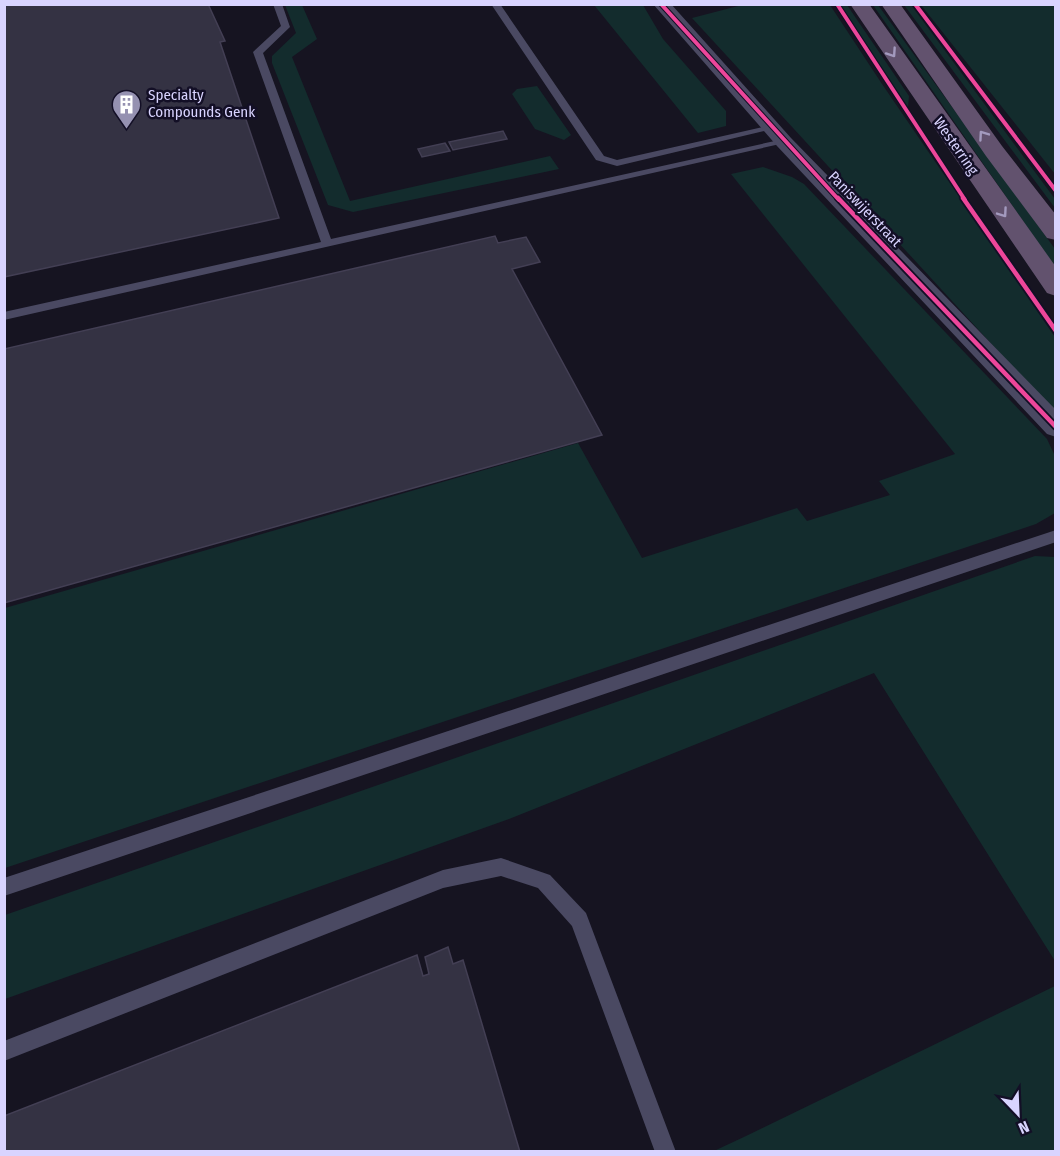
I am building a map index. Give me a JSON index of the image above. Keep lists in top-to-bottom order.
{
  "streets": {
    "highway": ["Westerring"],
    "street": ["Paniswijerstraat"]
  },
  "places": {
    "building": ["Specialty Compounds Genk"]
  },
  "north": "bottom right"
}
